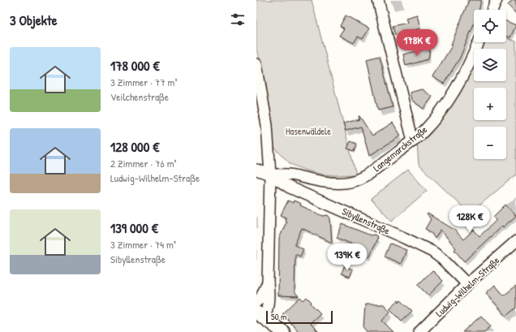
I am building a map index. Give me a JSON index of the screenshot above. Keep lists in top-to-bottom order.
{
  "streets": {
    "street": ["Langemarckstraße", "Sibyllenstraße", "Ludwig-Wilhelm-Straße"]
  },
  "crossings": [
    ["Langemarckstraße", "Sibyllenstraße"],
    ["Sibyllenstraße", "Ludwig-Wilhelm-Straße"]
  ],
  "parks": ["Hasenwäldele"],
  "scale_bar": "50 m",
  "page": {
    "heading": "3 Objekte",
    "map_buttons": ["+", "−"],
    "price": ["178K €", "128K €", "139K €"],
    "list": [
      {
        "name": "178 000 €",
        "note": "3 Zimmer · 77 m² · Veilchenstraße"
      },
      {
        "name": "128 000 €",
        "note": "2 Zimmer · 76 m² · Ludwig-Wilhelm-Straße"
      },
      {
        "name": "139 000 €",
        "note": "3 Zimmer · 74 m² · Sibyllenstraße"
      }
    ],
    "scale": "50 m"
  }
}
